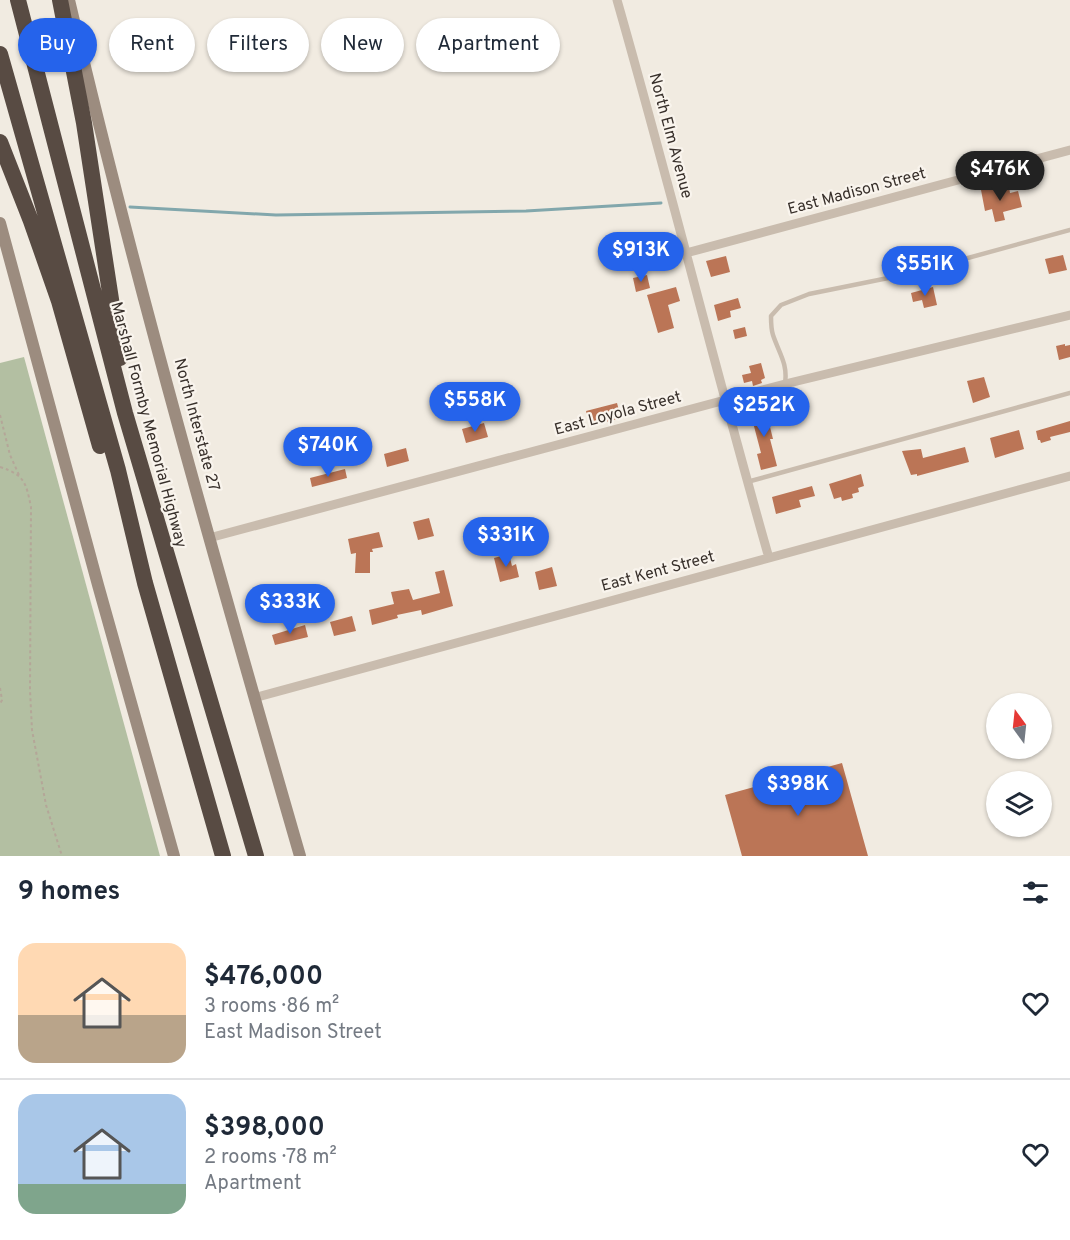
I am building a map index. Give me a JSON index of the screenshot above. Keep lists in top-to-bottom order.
{
  "streets": {
    "highway": ["Marshall Formby Memorial Highway"],
    "main road": ["North Interstate 27"],
    "street": [
      "North Elm Avenue",
      "East Madison Street",
      "East Loyola Street",
      "East Kent Street"
    ]
  },
  "crossings": [
    ["North Elm Avenue", "East Madison Street"],
    ["North Elm Avenue", "East Loyola Street"],
    ["North Elm Avenue", "East Kent Street"],
    ["East Loyola Street", "North Interstate 27"],
    ["North Interstate 27", "East Kent Street"]
  ],
  "north": "top",
  "page": {
    "chip": [
      "Buy",
      "Rent",
      "Filters",
      "New",
      "Apartment"
    ],
    "price": [
      "$476K",
      "$913K",
      "$551K",
      "$558K",
      "$252K",
      "$740K",
      "$331K",
      "$333K",
      "$398K"
    ],
    "heading": "9 homes",
    "list": [
      {
        "name": "$476,000",
        "note": "3 rooms · 86 m² · East Madison Street"
      },
      {
        "name": "$398,000",
        "note": "2 rooms · 78 m² · Apartment"
      }
    ]
  }
}
